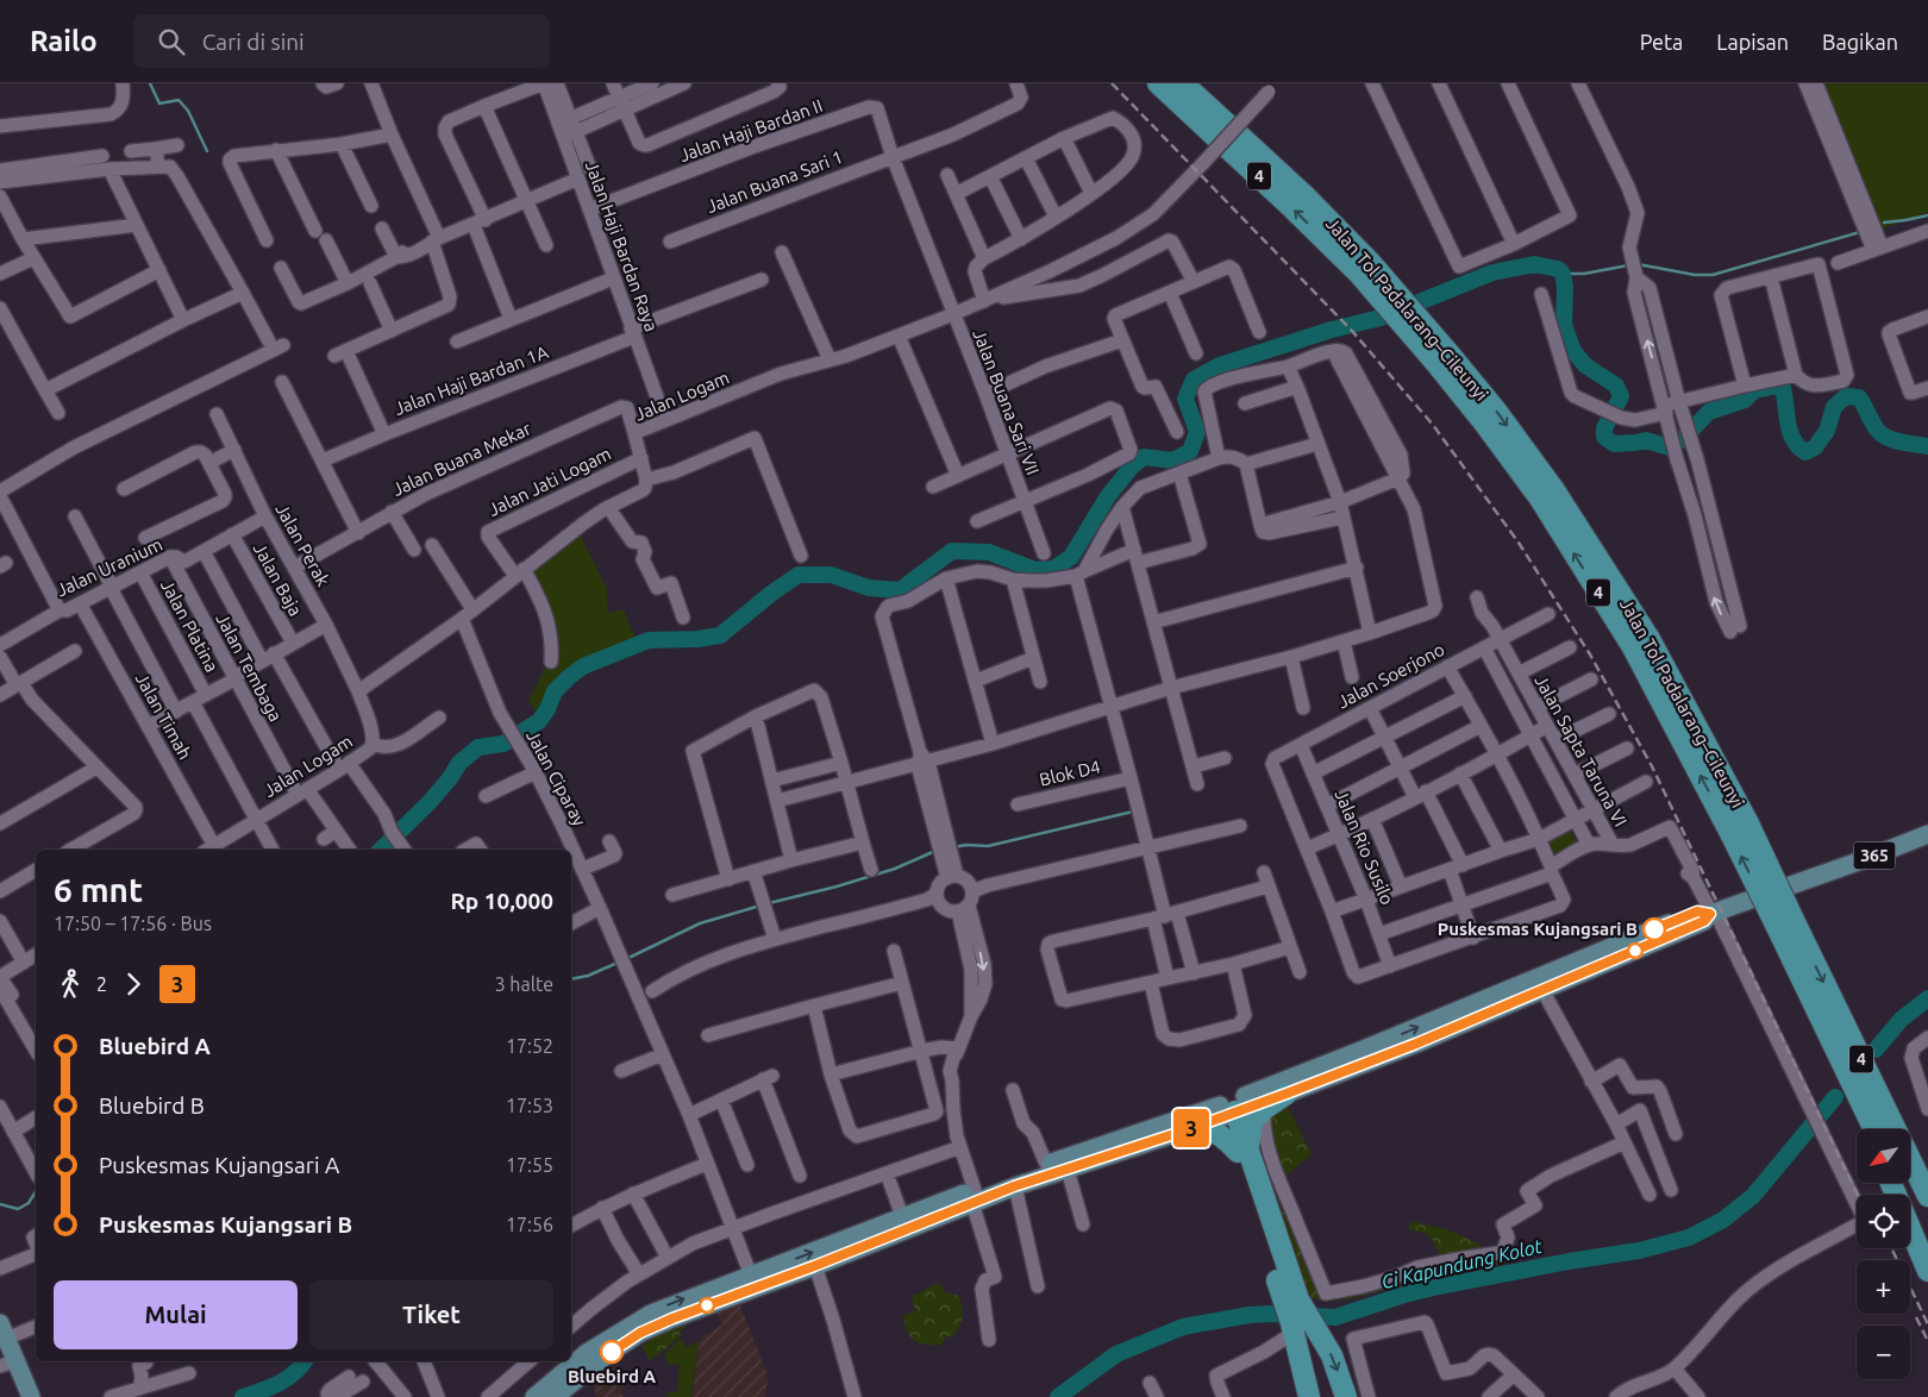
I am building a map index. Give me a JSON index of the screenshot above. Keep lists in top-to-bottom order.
{
  "streets": {
    "highway": ["4", "Jalan Tol Padalarang–Cileunyi"],
    "main road": ["365"],
    "street": [
      "Jalan Haji Bardan II",
      "Jalan Buana Sari 1",
      "Jalan Haji Bardan Raya",
      "Jalan Haji Bardan 1A",
      "Jalan Logam",
      "Jalan Buana Sari VII",
      "Jalan Buana Mekar",
      "Jalan Jati Logam",
      "Jalan Perak",
      "Jalan Uranium",
      "Jalan Baja",
      "Jalan Platina",
      "Jalan Tembaga",
      "Jalan Soerjono",
      "Jalan Timah",
      "Jalan Sapta Taruna VI",
      "Blok D4",
      "Jalan Ciparay",
      "Jalan Rio Susilo"
    ]
  },
  "crossings": [
    ["Jalan Haji Bardan II", "Jalan Buana Sari 1"],
    ["Jalan Haji Bardan II", "Jalan Haji Bardan Raya"],
    ["Jalan Haji Bardan II", "Jalan Buana Sari VII"],
    ["Jalan Buana Sari 1", "Jalan Buana Sari VII"],
    ["Jalan Haji Bardan Raya", "Jalan Haji Bardan 1A"],
    ["Jalan Haji Bardan Raya", "Jalan Logam"],
    ["Jalan Logam", "Jalan Buana Sari VII"],
    ["Jalan Logam", "Jalan Buana Mekar"],
    ["Jalan Logam", "Jalan Jati Logam"],
    ["Jalan Logam", "Jalan Perak"],
    ["Jalan Logam", "Jalan Tembaga"],
    ["Jalan Logam", "Jalan Timah"],
    ["Jalan Buana Mekar", "Jalan Perak"],
    ["Jalan Perak", "Jalan Uranium"],
    ["Jalan Perak", "Jalan Baja"],
    ["Jalan Uranium", "Jalan Baja"],
    ["Jalan Uranium", "Jalan Platina"],
    ["Jalan Uranium", "Jalan Tembaga"],
    ["Jalan Uranium", "Jalan Timah"],
    ["Jalan Baja", "Jalan Platina"],
    ["Jalan Baja", "Jalan Tembaga"],
    ["Jalan Baja", "Jalan Timah"],
    ["Jalan Soerjono", "Jalan Sapta Taruna VI"],
    ["Jalan Soerjono", "Jalan Rio Susilo"]
  ],
  "water": ["Ci Kapundung Kolot"],
  "places": ["Puskesmas Kujangsari B", "Bluebird A"],
  "lines": ["bus line 3"],
  "north": "bottom left",
  "page": {
    "header": "Railo",
    "search": "Cari di sini",
    "nav": ["Peta", "Lapisan", "Bagikan"],
    "on_map": "3",
    "heading": ["6 mnt", "17:50 – 17:56 · Bus", "Rp 10,000"],
    "legs": ["2", "3", "3 halte"],
    "list": [
      {
        "name": "Bluebird A",
        "value": "17:52"
      },
      {
        "name": "Bluebird B",
        "value": "17:53"
      },
      {
        "name": "Puskesmas Kujangsari A",
        "value": "17:55"
      },
      {
        "name": "Puskesmas Kujangsari B",
        "value": "17:56"
      }
    ],
    "map_buttons": ["+", "−"],
    "buttons": ["Mulai", "Tiket"]
  }
}
